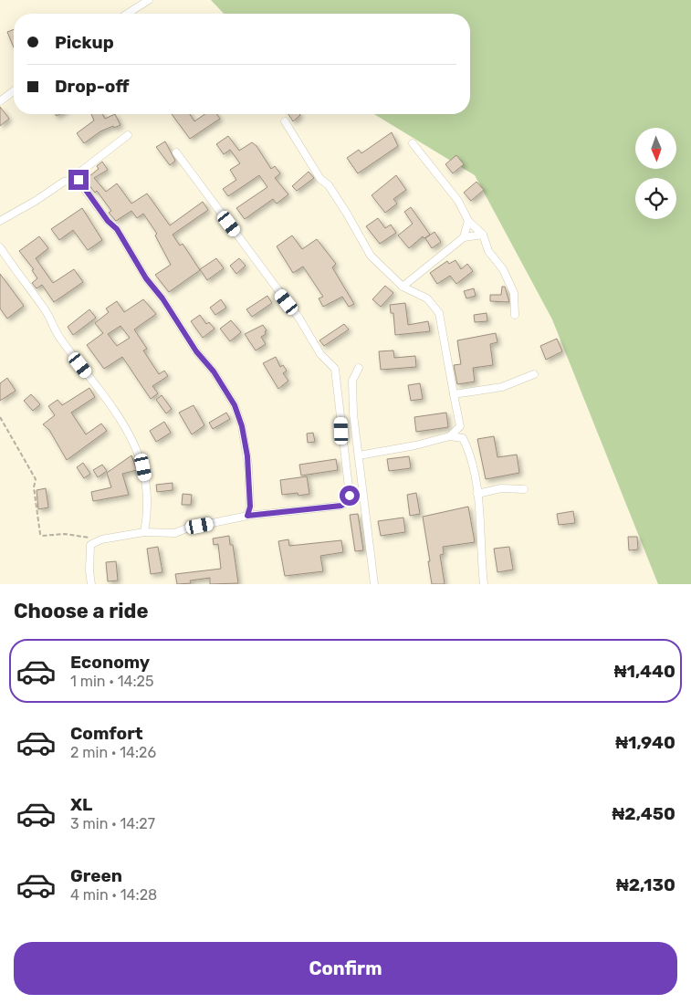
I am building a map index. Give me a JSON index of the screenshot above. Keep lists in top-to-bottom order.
{
  "north": "bottom",
  "page": {
    "banner": ["Pickup", "Drop-off"],
    "heading": "Choose a ride",
    "list": [
      {
        "name": "Economy",
        "note": "1 min · 14:25",
        "value": "₦1,440"
      },
      {
        "name": "Comfort",
        "note": "2 min · 14:26",
        "value": "₦1,940"
      },
      {
        "name": "XL",
        "note": "3 min · 14:27",
        "value": "₦2,450"
      },
      {
        "name": "Green",
        "note": "4 min · 14:28",
        "value": "₦2,130"
      }
    ],
    "buttons": "Confirm"
  }
}
